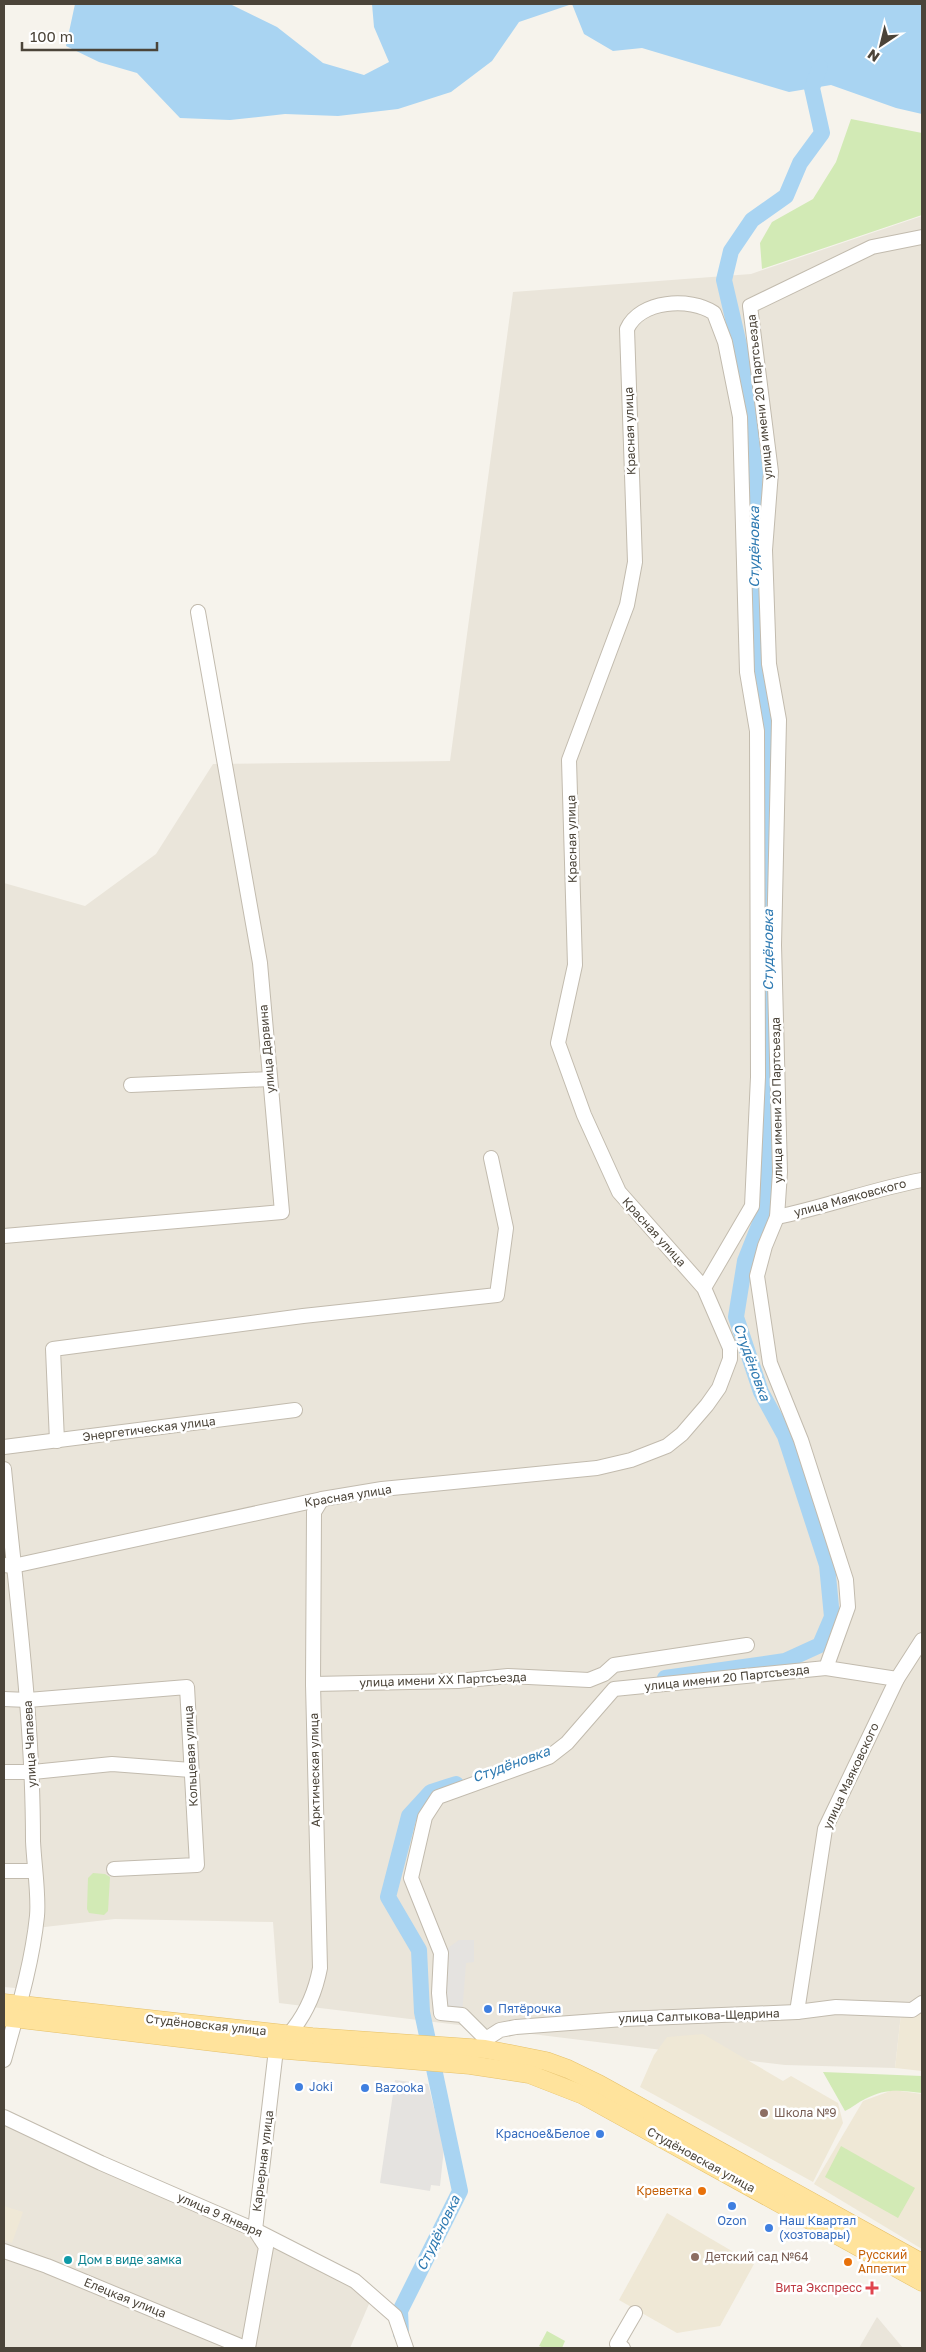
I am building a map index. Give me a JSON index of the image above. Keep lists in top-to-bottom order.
{
  "streets": {
    "main road": ["Студёновская улица"],
    "street": [
      "улица имени 20 Партсъезда",
      "Красная улица",
      "улица Дарвина",
      "улица Маяковского",
      "Энергетическая улица",
      "улица имени ХХ Партсъезда",
      "улица Чапаева",
      "Кольцевая улица",
      "Арктическая улица",
      "улица Салтыкова-Щедрина",
      "Карьерная улица",
      "улица 9 Января",
      "Елецкая улица"
    ]
  },
  "crossings": [
    ["улица имени 20 Партсъезда", "Красная улица"],
    ["улица имени 20 Партсъезда", "улица Маяковского"],
    ["улица имени 20 Партсъезда", "улица Салтыкова-Щедрина"],
    ["улица имени 20 Партсъезда", "Студёновская улица"],
    ["Красная улица", "улица Чапаева"],
    ["Красная улица", "Арктическая улица"],
    ["улица Маяковского", "улица Салтыкова-Щедрина"],
    ["улица имени ХХ Партсъезда", "Арктическая улица"],
    ["улица Чапаева", "Кольцевая улица"],
    ["улица Чапаева", "Студёновская улица"],
    ["Арктическая улица", "Студёновская улица"],
    ["улица Салтыкова-Щедрина", "Студёновская улица"],
    ["Студёновская улица", "Карьерная улица"],
    ["Карьерная улица", "улица 9 Января"],
    ["Карьерная улица", "Елецкая улица"]
  ],
  "water": ["Студёновка"],
  "places": {
    "other": [
      "Пятёрочка",
      "Joki",
      "Bazooka",
      "Школа №9",
      "Красное&Белое",
      "Креветка",
      "Ozon",
      "Наш Квартал (хозтовары)",
      "Детский сад №64",
      "Дом в виде замка",
      "Русский Аппетит"
    ],
    "health": ["Вита Экспресс"]
  },
  "scale_bar": "100 m",
  "north": "bottom left"
}
